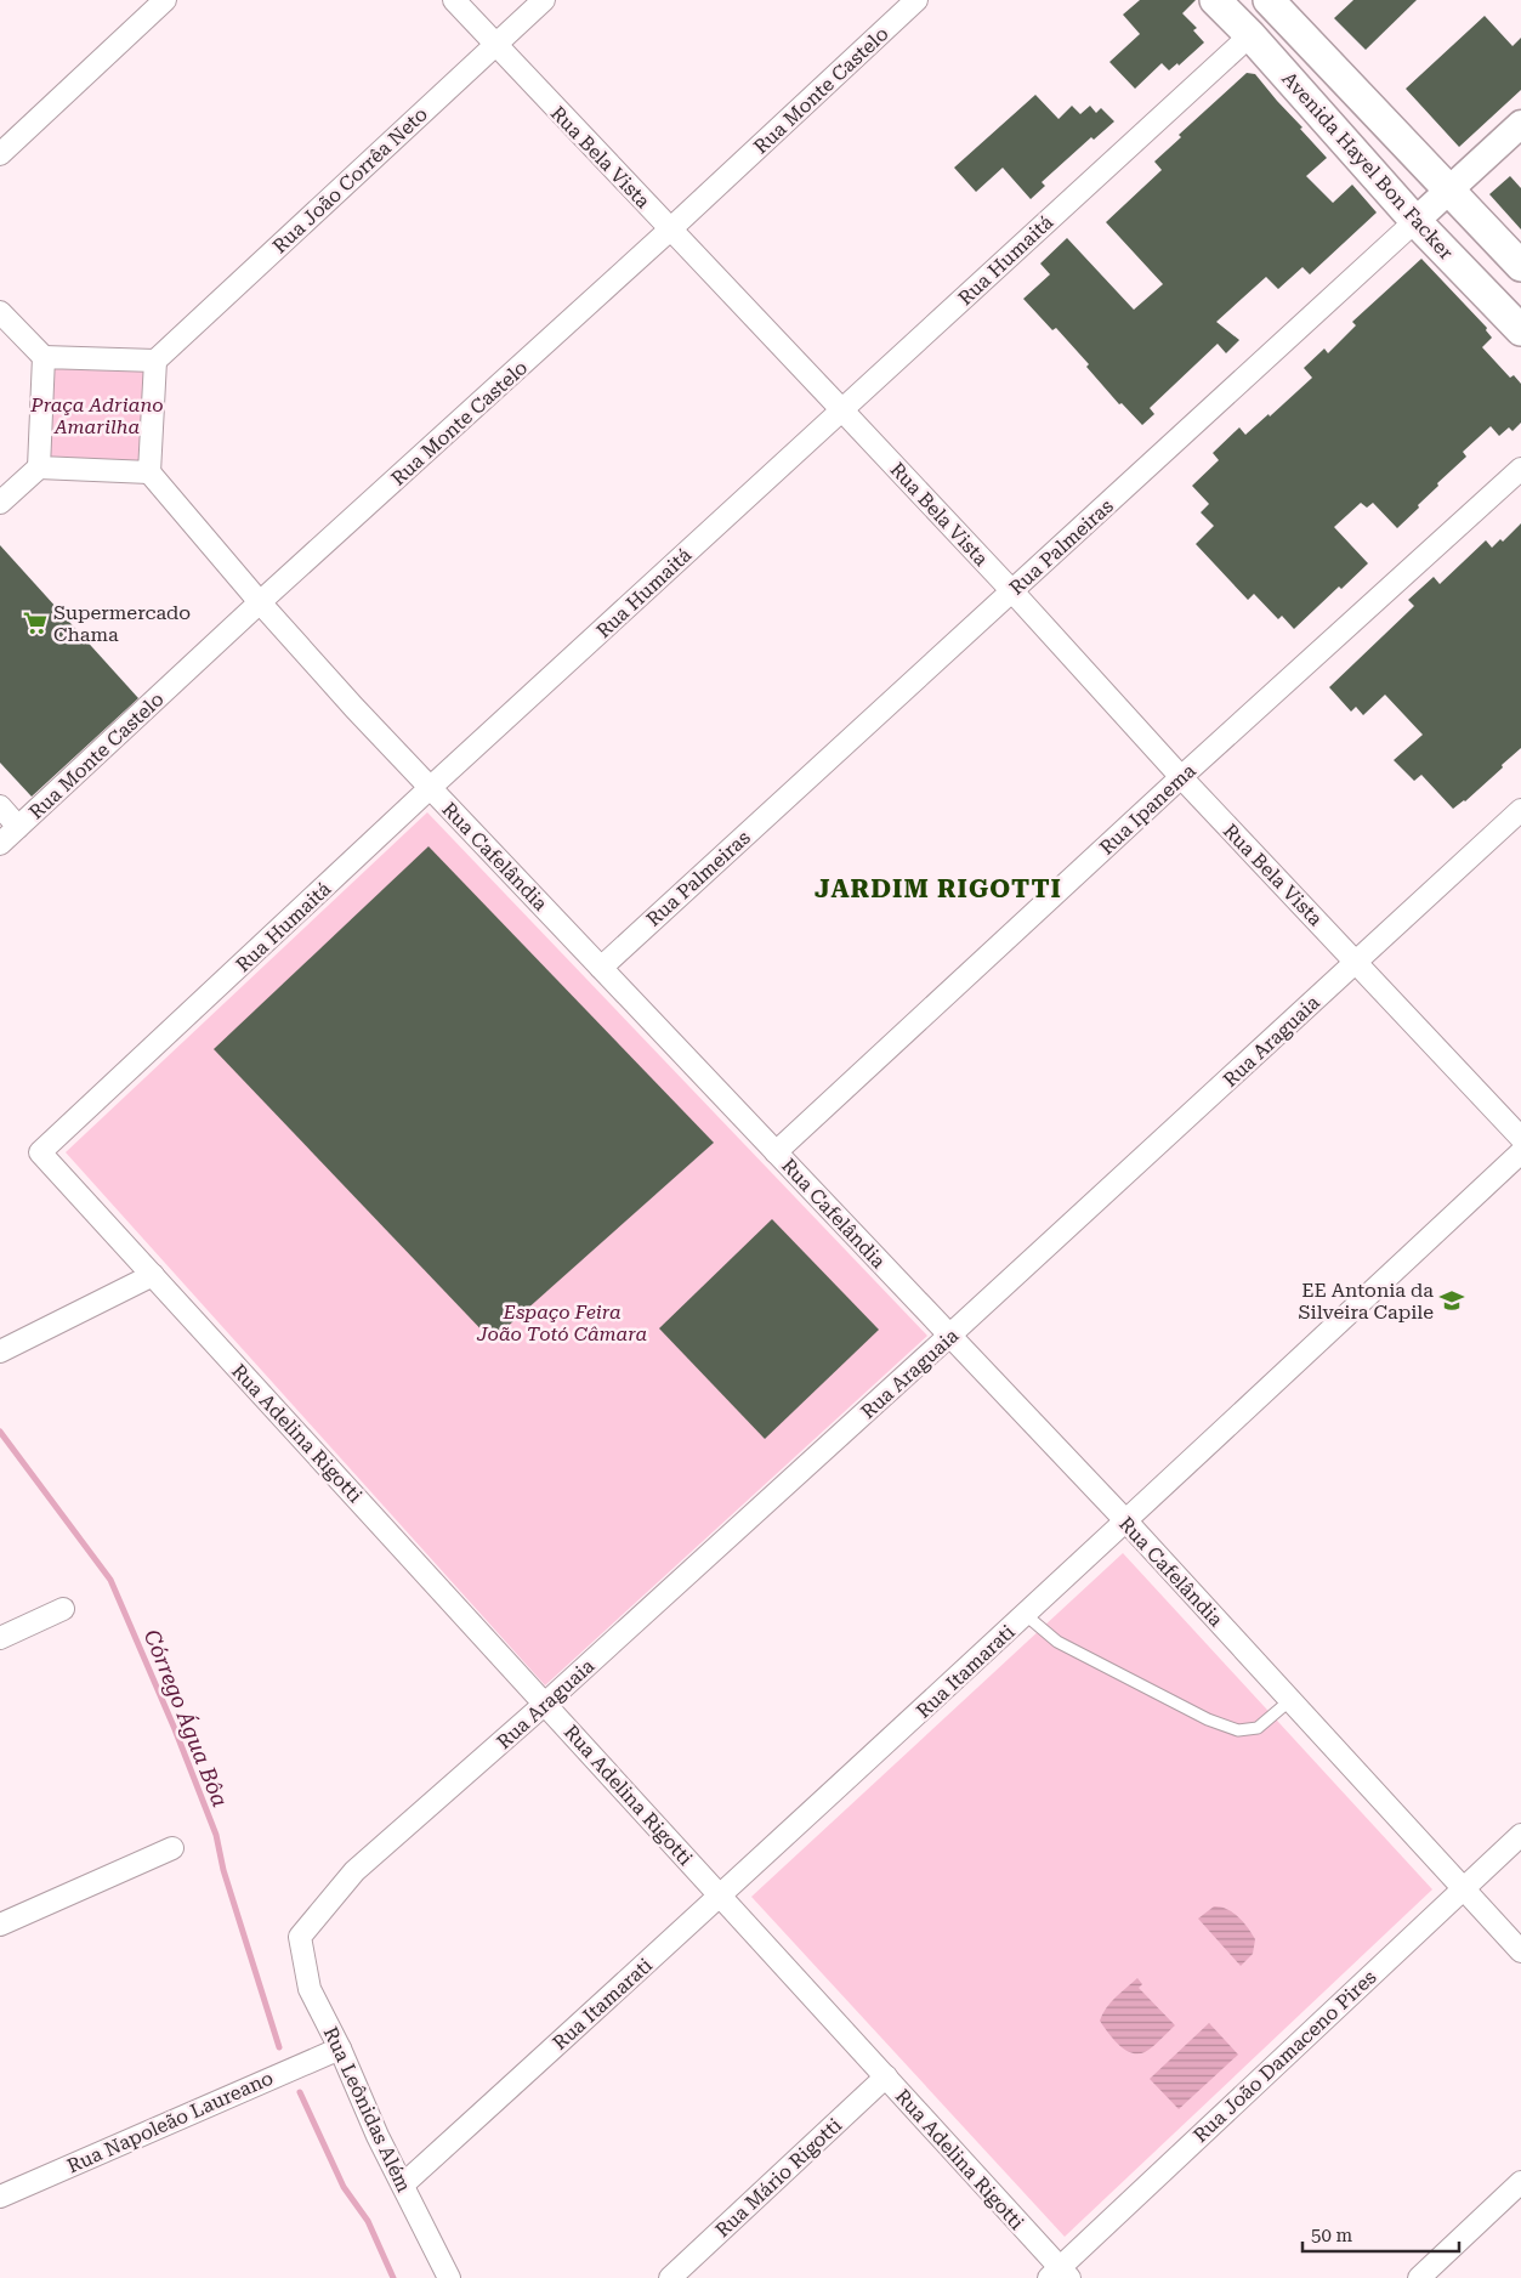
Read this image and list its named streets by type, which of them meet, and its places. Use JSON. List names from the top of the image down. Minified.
{"streets":{"main road":["Avenida Hayel Bon Facker"],"street":["Rua Monte Castelo","Rua Bela Vista","Rua João Corrêa Neto","Rua Humaitá","Rua Palmeiras","Rua Ipanema","Rua Cafelândia","Rua Araguaia","Rua Adelina Rigotti","Rua Itamarati","Rua João Damaceno Pires","Rua Leônidas Além","Rua Napoleão Laureano","Rua Mário Rigotti"]},"crossings":[["Rua Monte Castelo","Rua Bela Vista"],["Rua Monte Castelo","Rua Cafelândia"],["Rua Bela Vista","Rua João Corrêa Neto"],["Rua Bela Vista","Rua Humaitá"],["Rua Bela Vista","Rua Palmeiras"],["Rua Bela Vista","Rua Ipanema"],["Rua Bela Vista","Rua Araguaia"],["Avenida Hayel Bon Facker","Rua Humaitá"],["Avenida Hayel Bon Facker","Rua Palmeiras"],["Rua Humaitá","Rua Cafelândia"],["Rua Humaitá","Rua Adelina Rigotti"],["Rua Palmeiras","Rua Cafelândia"],["Rua Ipanema","Rua Cafelândia"],["Rua Cafelândia","Rua Araguaia"],["Rua Cafelândia","Rua Itamarati"],["Rua Cafelândia","Rua João Damaceno Pires"],["Rua Araguaia","Rua Adelina Rigotti"],["Rua Araguaia","Rua Leônidas Além"],["Rua Adelina Rigotti","Rua Itamarati"],["Rua Adelina Rigotti","Rua João Damaceno Pires"],["Rua Adelina Rigotti","Rua Mário Rigotti"],["Rua Itamarati","Rua Leônidas Além"],["Rua Leônidas Além","Rua Napoleão Laureano"]],"districts":["JARDIM RIGOTTI"],"water":["Córrego Água Bôa"],"parks":["Praça Adriano Amarilha","Espaço Feira João Totó Câmara"],"places":{"supermarket":["Supermercado Chama"],"school or university":["EE Antonia da Silveira Capile"]},"scale_bar":"50 m"}
